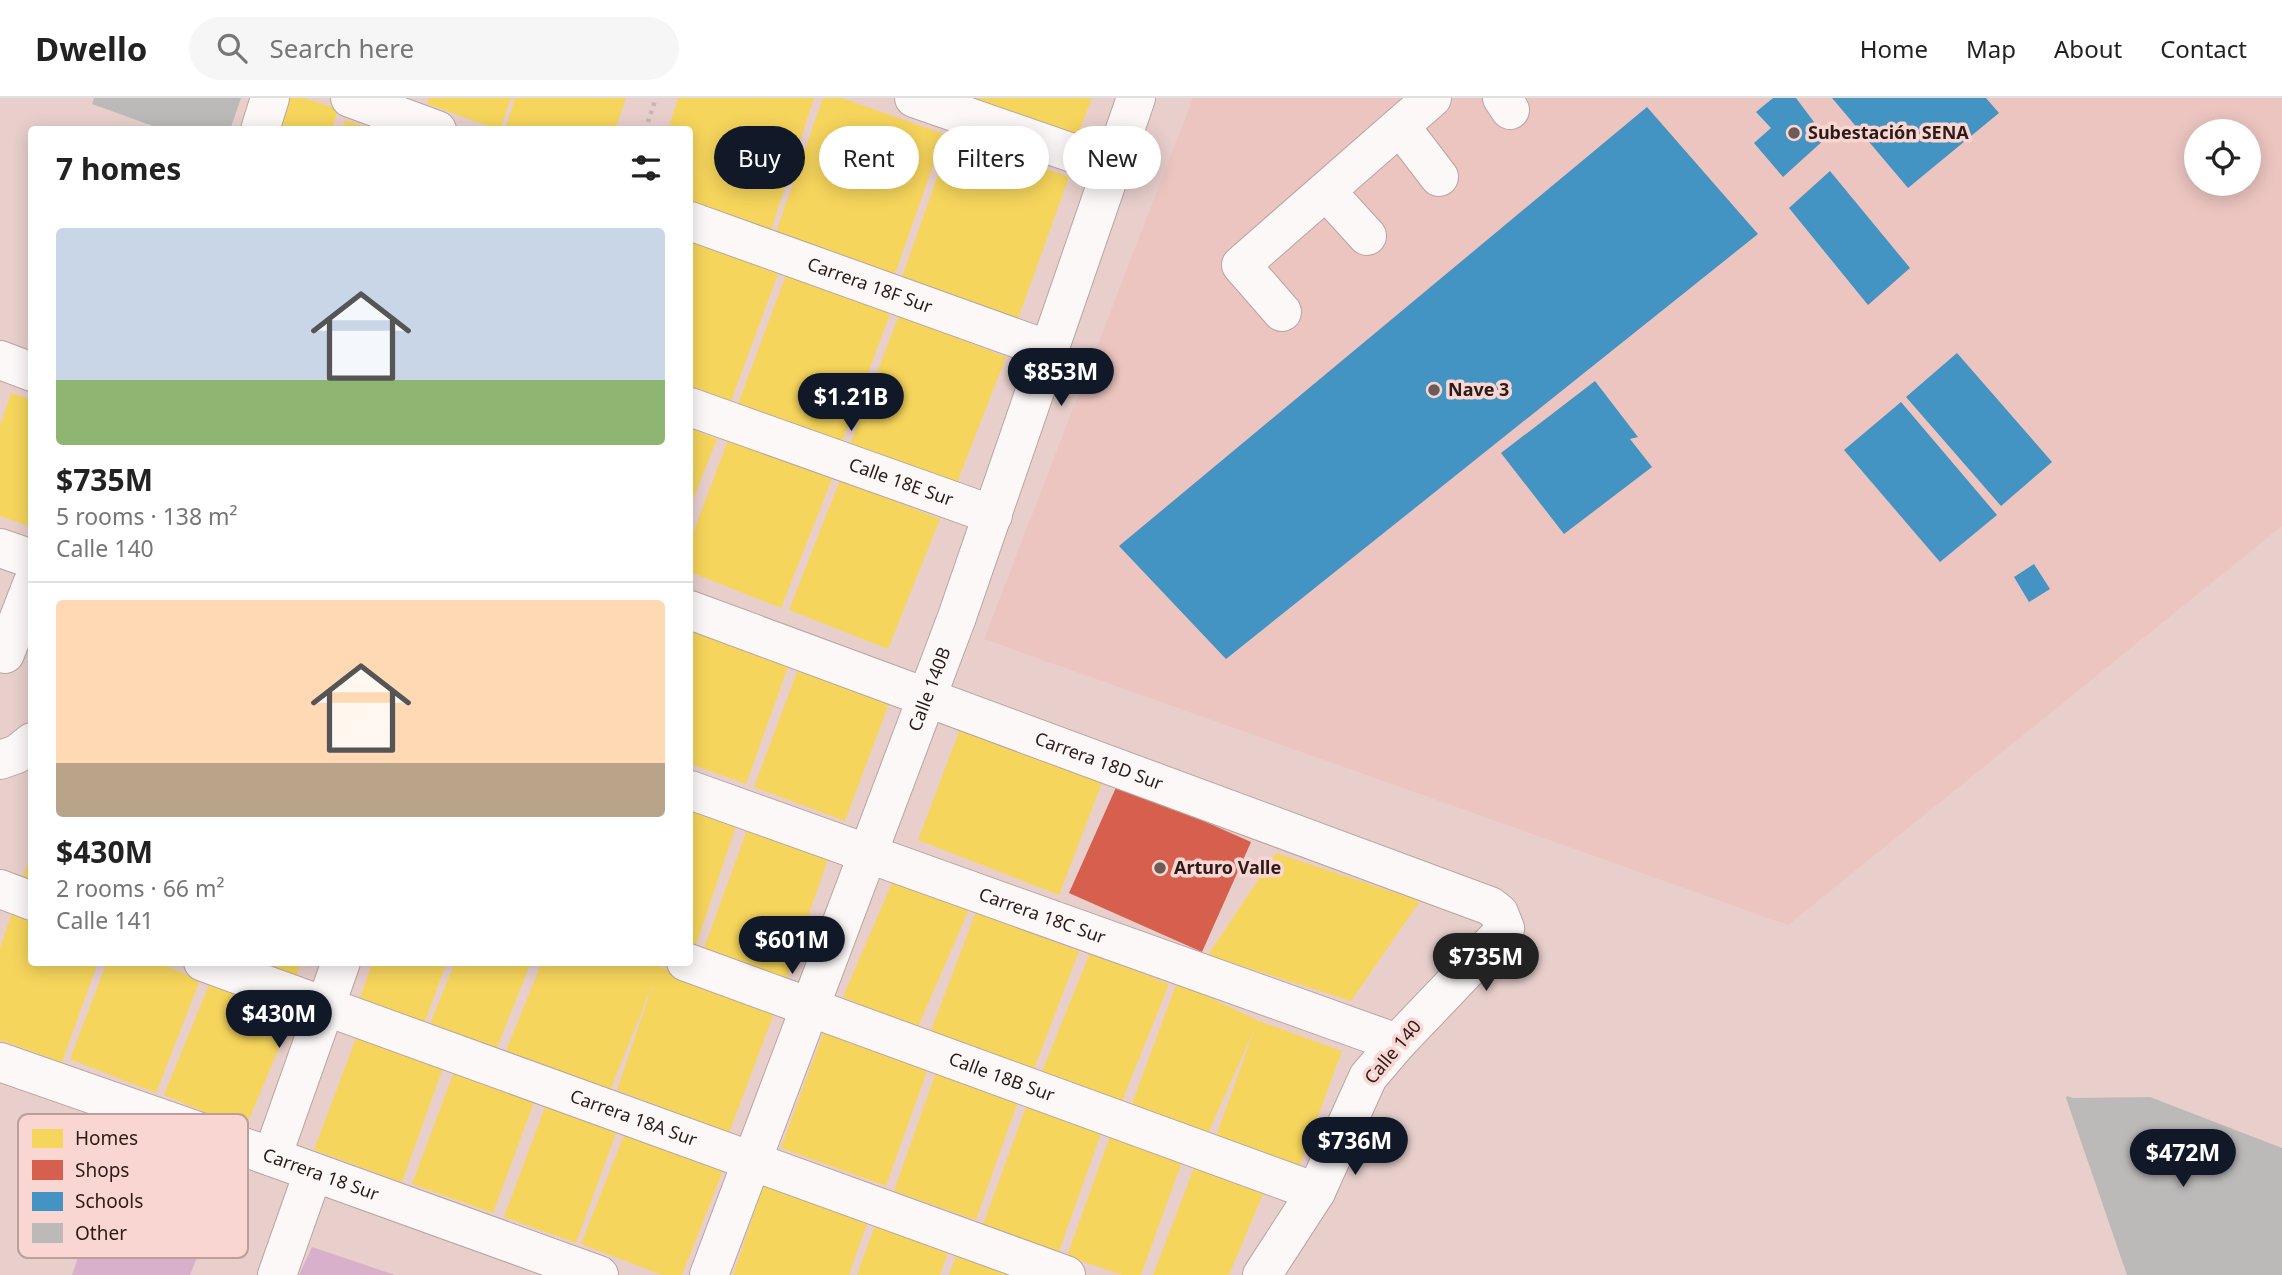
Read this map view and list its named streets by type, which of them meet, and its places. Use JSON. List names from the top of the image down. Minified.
{"streets":{"street":["Carrera 18F Sur","Calle 18E Sur","Calle 140B","Carrera 18D Sur","Carrera 18C Sur","Calle 140","Calle 18B Sur","Carrera 18A Sur","Carrera 18 Sur"]},"crossings":[["Carrera 18F Sur","Calle 140B"],["Calle 18E Sur","Calle 140B"],["Calle 140B","Carrera 18D Sur"],["Calle 140B","Carrera 18C Sur"],["Calle 140B","Calle 18B Sur"],["Calle 140B","Carrera 18A Sur"],["Carrera 18D Sur","Calle 140"],["Carrera 18C Sur","Calle 140"],["Calle 140","Calle 18B Sur"]],"places":["Subestación SENA","Nave 3","Arturo Valle"],"legend":["Homes","Shops","Schools","Other"],"page":{"header":"Dwello","search":"Search here","nav":["Home","Map","About","Contact"],"chip":["Buy","Rent","Filters","New"],"heading":"7 homes","list":[{"name":"$735M","note":"5 rooms · 138 m² · Calle 140"},{"name":"$430M","note":"2 rooms · 66 m² · Calle 141"}],"price":["$853M","$1.21B","$601M","$735M","$430M","$736M","$472M"]}}
